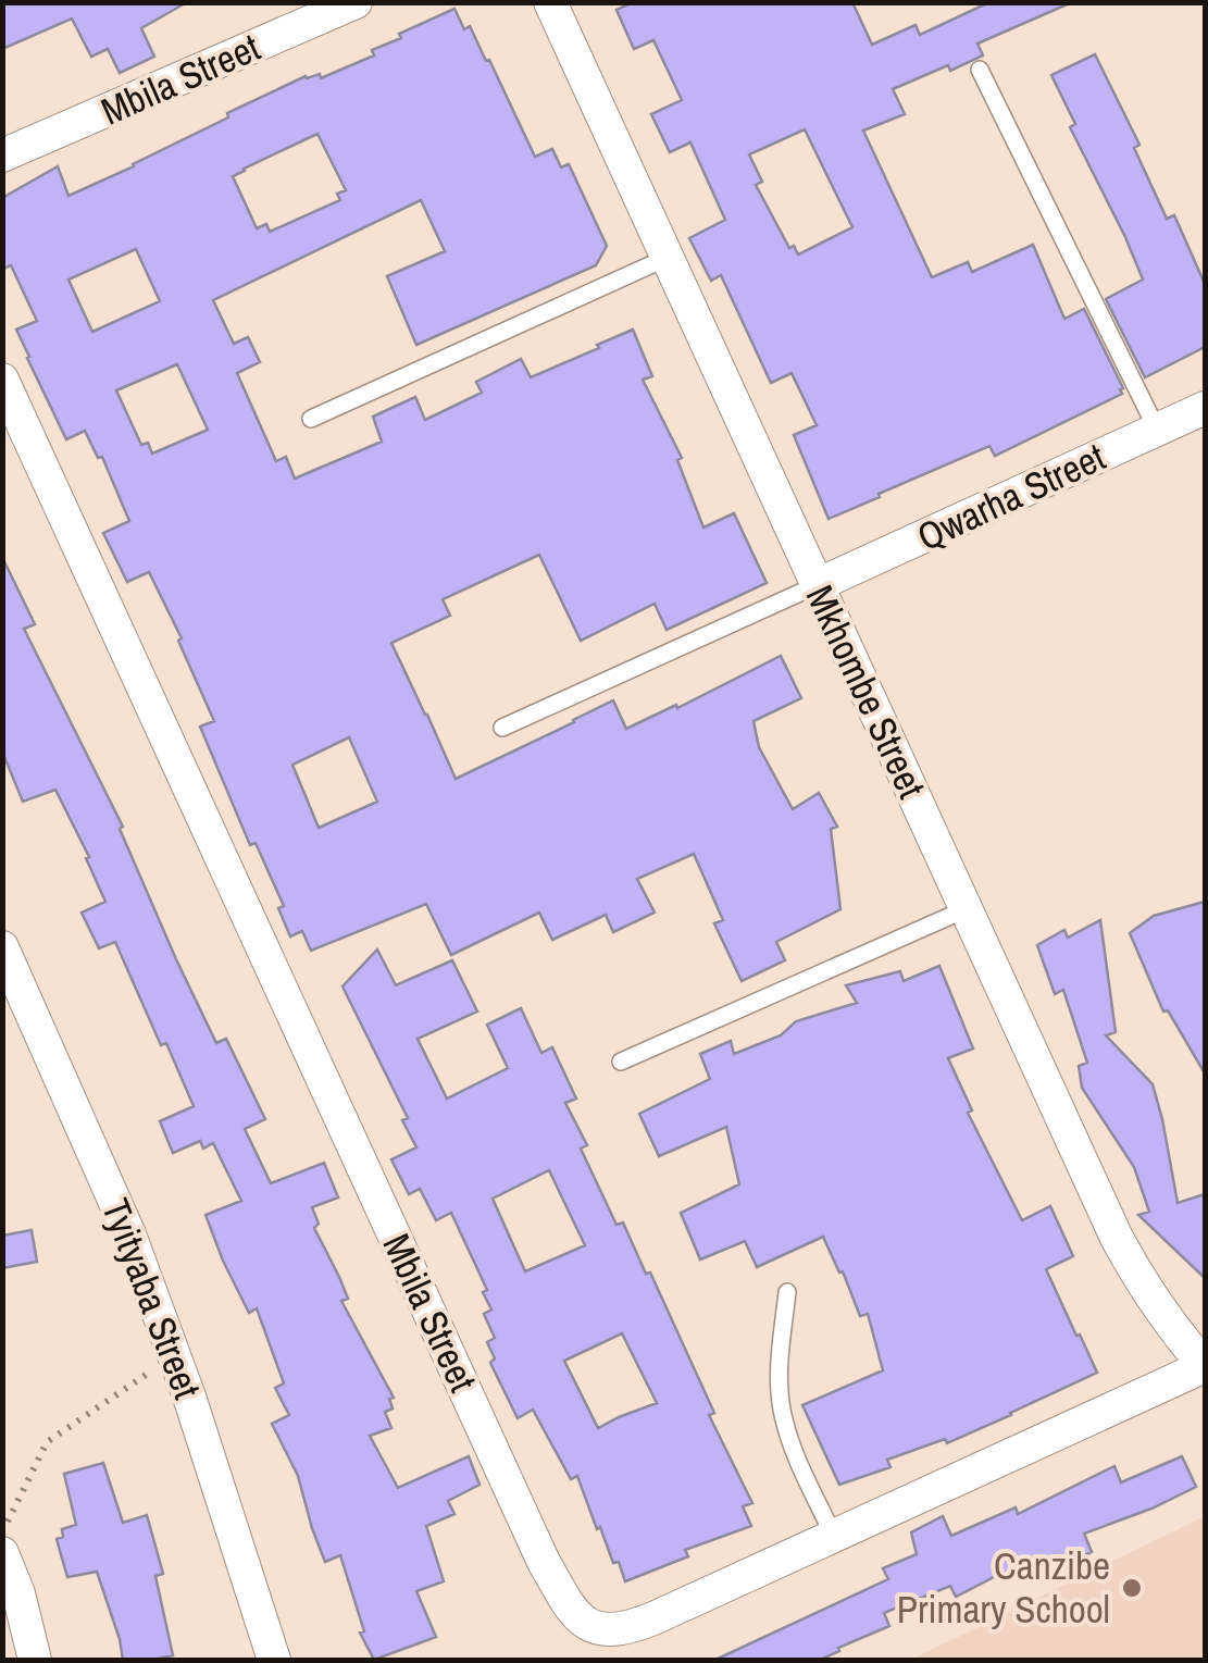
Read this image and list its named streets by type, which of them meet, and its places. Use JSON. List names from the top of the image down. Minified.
{"streets":{"street":["Mbila Street","Qwarha Street","Mkhombe Street","Tyityaba Street"]},"crossings":[["Mbila Street","Mkhombe Street"],["Qwarha Street","Mkhombe Street"]],"places":["Canzibe Primary School"]}
